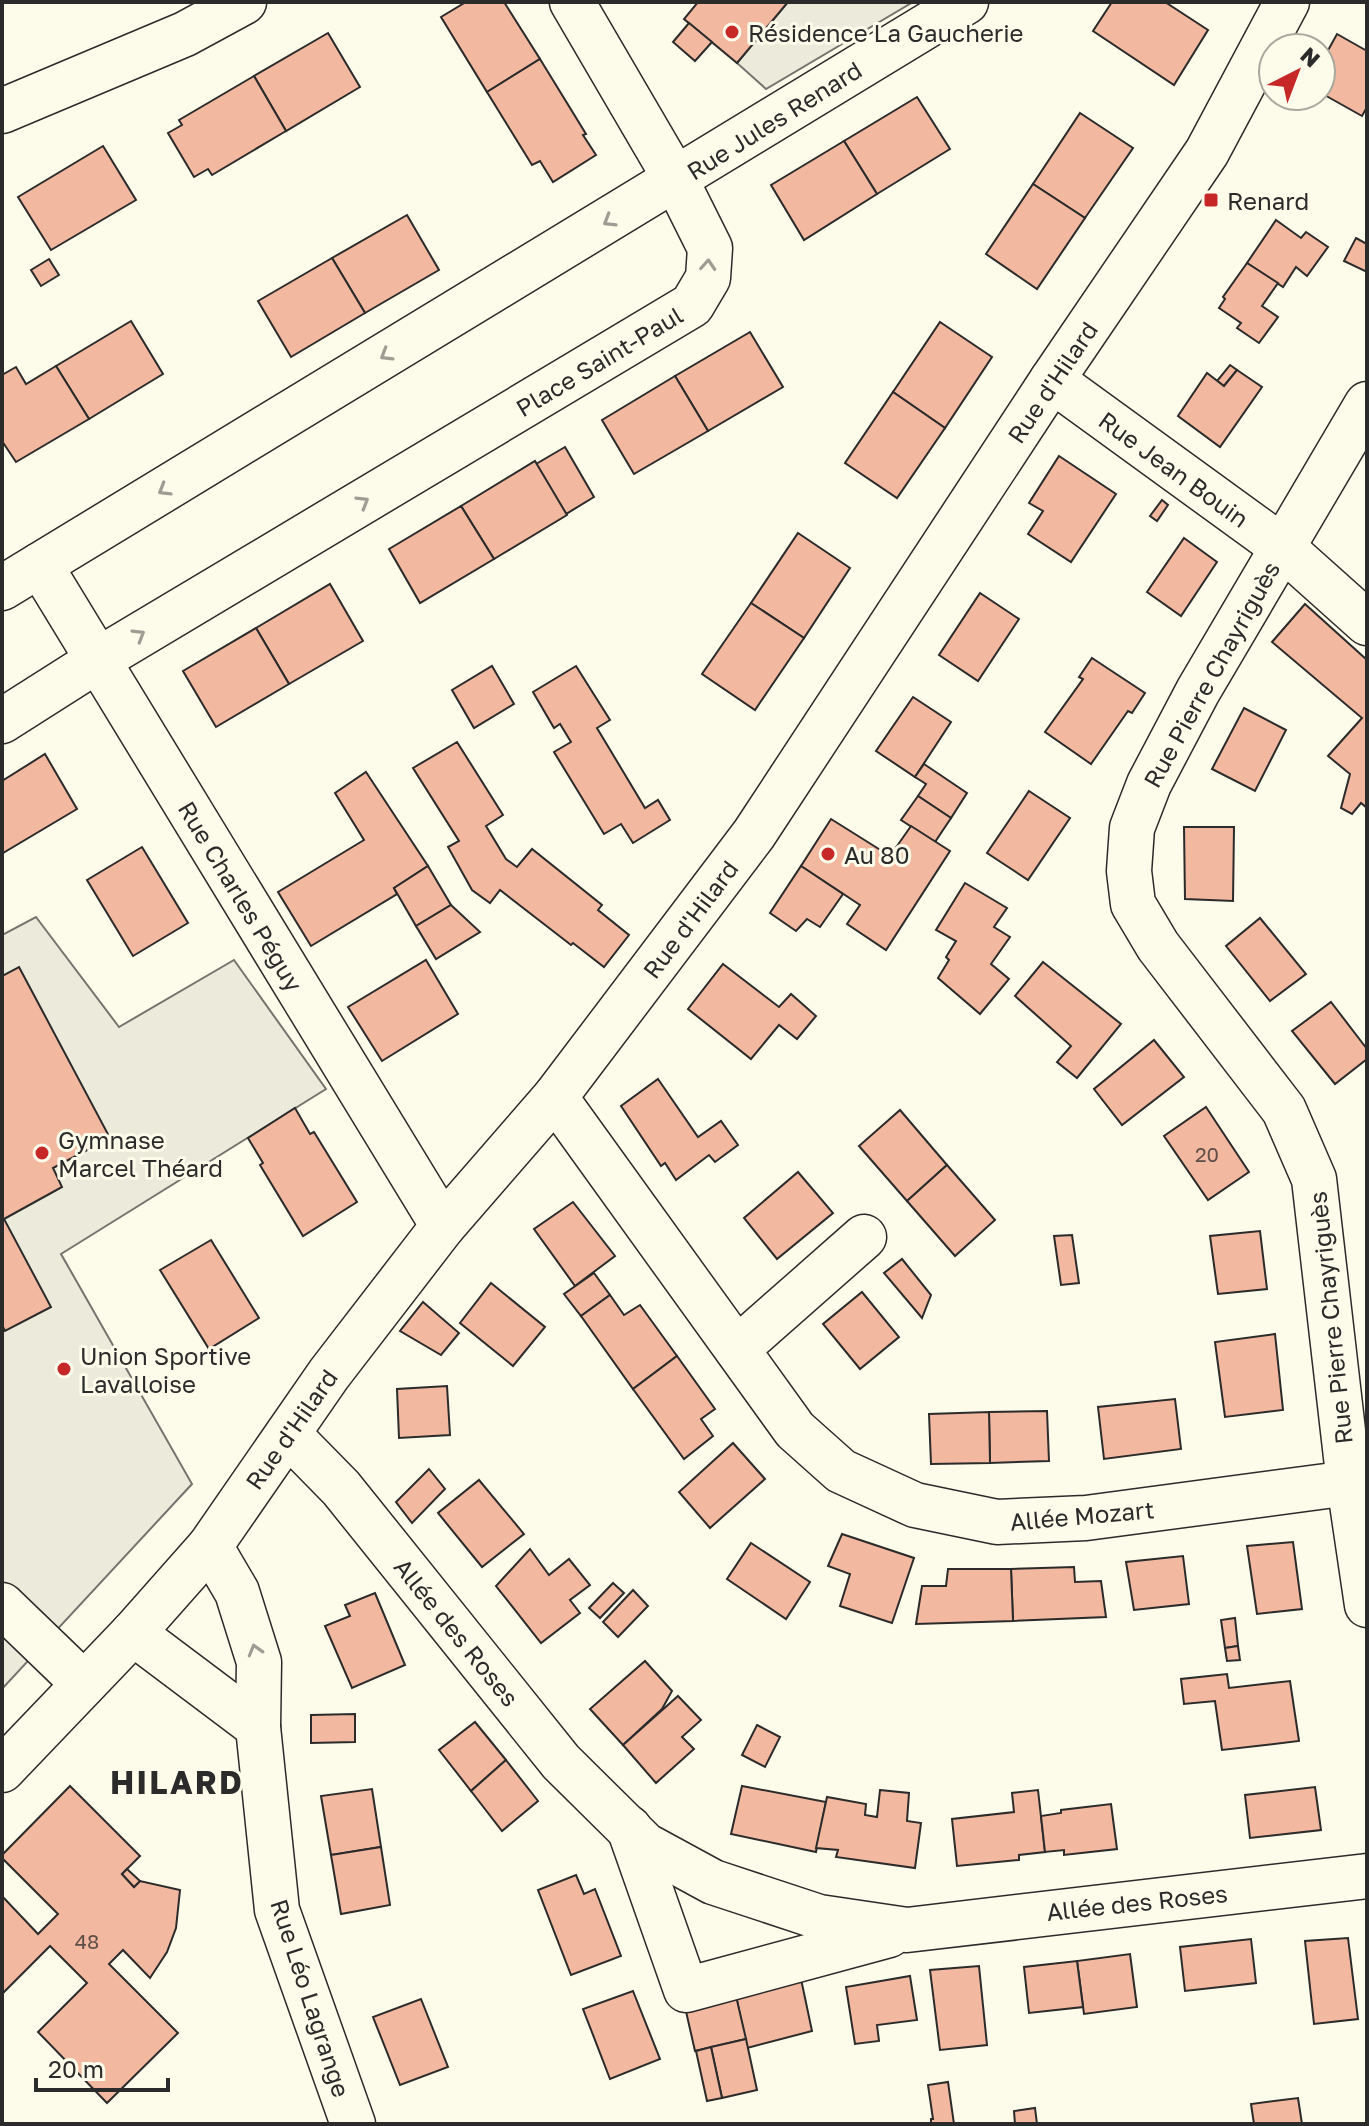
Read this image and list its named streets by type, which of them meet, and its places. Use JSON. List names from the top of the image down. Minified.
{"streets":{"street":["Rue Jules Renard","Place Saint-Paul","Rue d'Hilard","Rue Jean Bouin","Rue Pierre Chayriguès","Rue Charles Péguy","Allée Mozart","Allée des Roses","Rue Léo Lagrange"]},"crossings":[["Rue Jules Renard","Place Saint-Paul"],["Place Saint-Paul","Rue Charles Péguy"],["Rue d'Hilard","Rue Jean Bouin"],["Rue d'Hilard","Rue Charles Péguy"],["Rue d'Hilard","Allée Mozart"],["Rue d'Hilard","Allée des Roses"],["Rue d'Hilard","Rue Léo Lagrange"],["Rue Jean Bouin","Rue Pierre Chayriguès"],["Rue Pierre Chayriguès","Allée Mozart"]],"districts":["HILARD"],"places":{"other":["Résidence La Gaucherie","Au 80","Gymnase Marcel Théard","Union Sportive Lavalloise"],"transit":["Renard"]},"house_numbers":["20","48"],"scale_bar":"20 m","north":"top right"}
